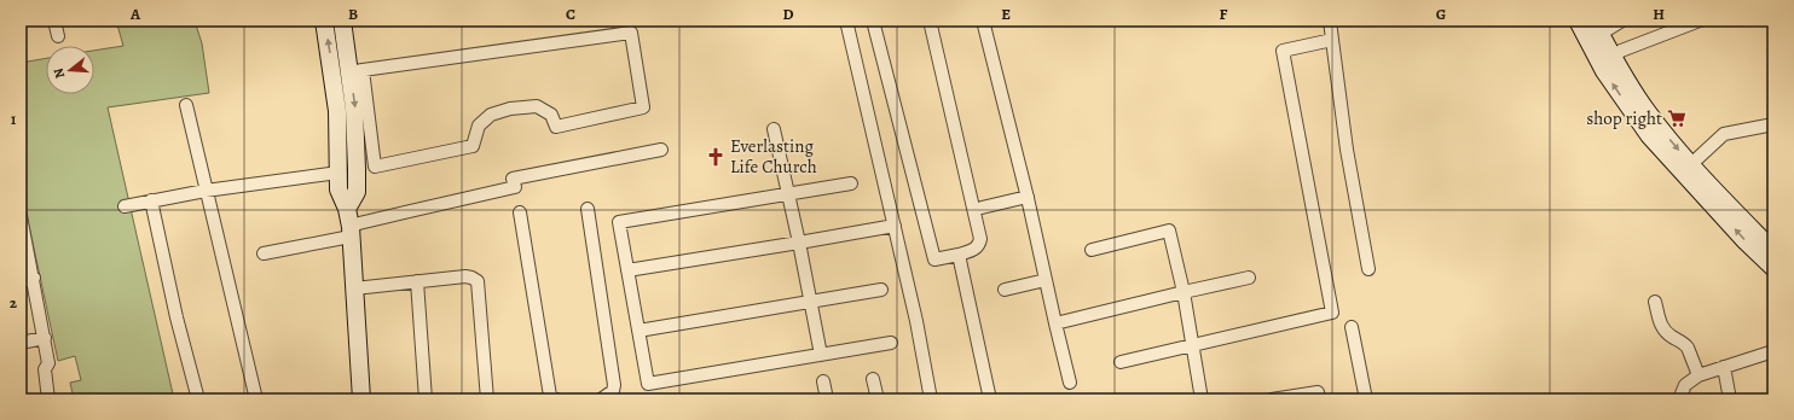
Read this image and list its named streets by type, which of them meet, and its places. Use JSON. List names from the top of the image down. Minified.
{"places":{"supermarket":["shop right"],"church":["Everlasting Life Church"]},"north":"left","grid":{"columns":["A","B","C","D","E","F","G","H"],"rows":["1","2"]}}
